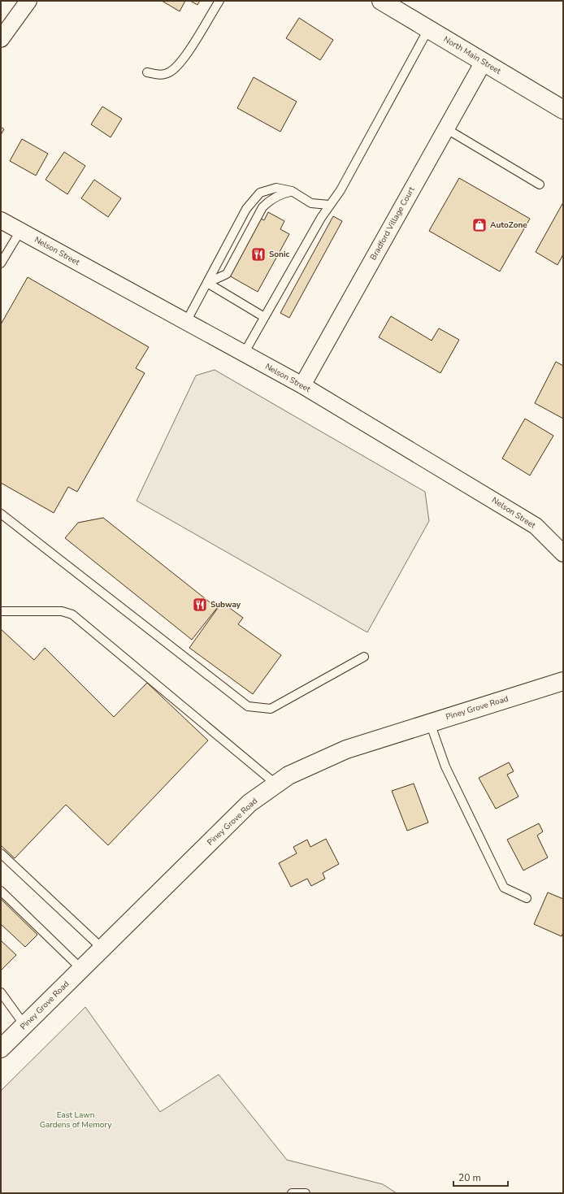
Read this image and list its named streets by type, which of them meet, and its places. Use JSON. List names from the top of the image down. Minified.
{"streets":{"main road":["North Main Street","Piney Grove Road"],"street":["Bradford Village Court","Nelson Street"]},"crossings":[["North Main Street","Bradford Village Court"],["Bradford Village Court","Nelson Street"]],"parks":["East Lawn Gardens of Memory"],"places":{"shop":["AutoZone"],"restaurant":["Sonic","Subway"]},"scale_bar":"20 m"}
